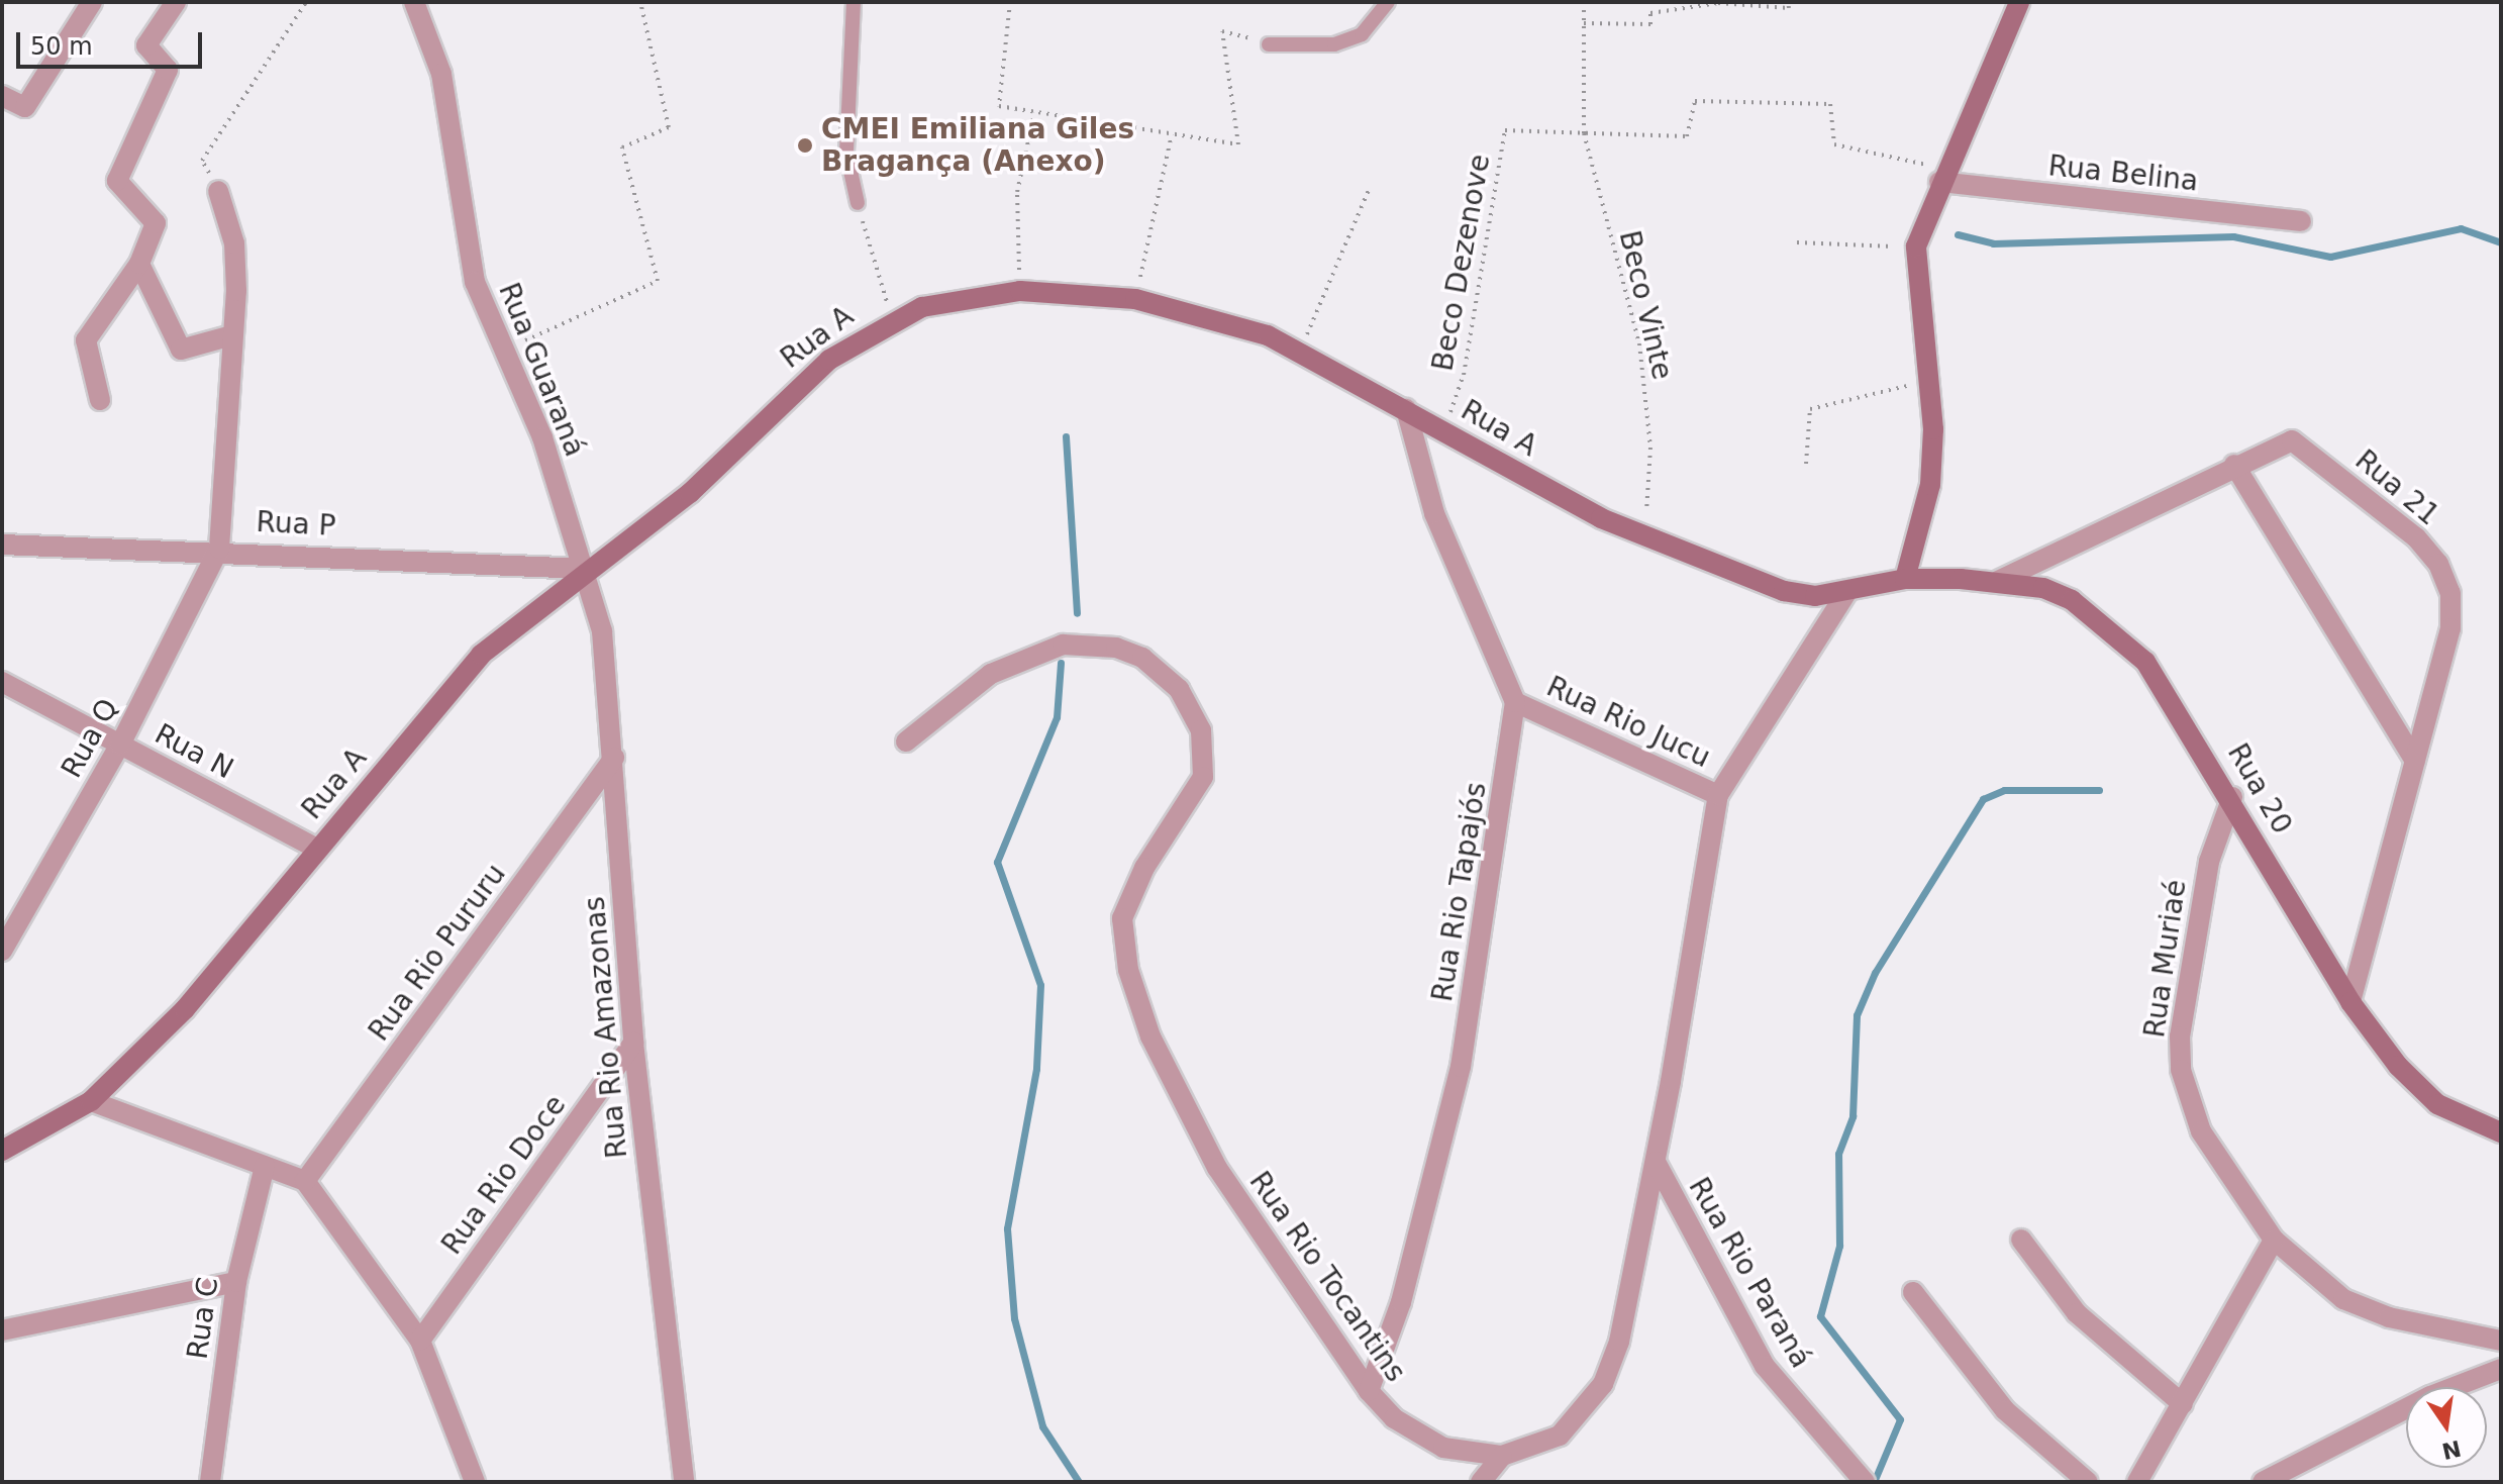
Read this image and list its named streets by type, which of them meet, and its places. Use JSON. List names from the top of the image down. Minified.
{"streets":{"street":["Rua Belina","Rua A","Rua Guaraná","Rua 21","Rua P","Rua Rio Jucu","Rua Q","Rua N","Rua 20","Rua Rio Tapajós","Rua Rio Pururu","Rua Muriaé","Rua Rio Amazonas","Rua Rio Doce","Rua Rio Paraná","Rua Rio Tocantins","Rua C"],"path":["Beco Dezenove","Beco Vinte"]},"crossings":[["Beco Dezenove","Beco Vinte"],["Beco Dezenove","Rua A"],["Beco Vinte","Rua A"],["Rua A","Rua Guaraná"],["Rua A","Rua P"],["Rua A","Rua N"],["Rua A","Rua 20"],["Rua A","Rua Rio Amazonas"],["Rua A","Rua Rio Tocantins"],["Rua Guaraná","Rua P"],["Rua Guaraná","Rua Rio Amazonas"],["Rua 21","Rua 20"],["Rua P","Rua Q"],["Rua P","Rua Rio Amazonas"],["Rua Rio Jucu","Rua Rio Tapajós"],["Rua Rio Jucu","Rua Rio Tocantins"],["Rua Q","Rua N"],["Rua 20","Rua Muriaé"],["Rua Rio Tapajós","Rua Rio Tocantins"],["Rua Rio Pururu","Rua Rio Amazonas"],["Rua Rio Amazonas","Rua Rio Doce"],["Rua Rio Paraná","Rua Rio Tocantins"]],"places":["CMEI Emiliana Giles Bragança (Anexo)"],"scale_bar":"50 m","north":"bottom"}
